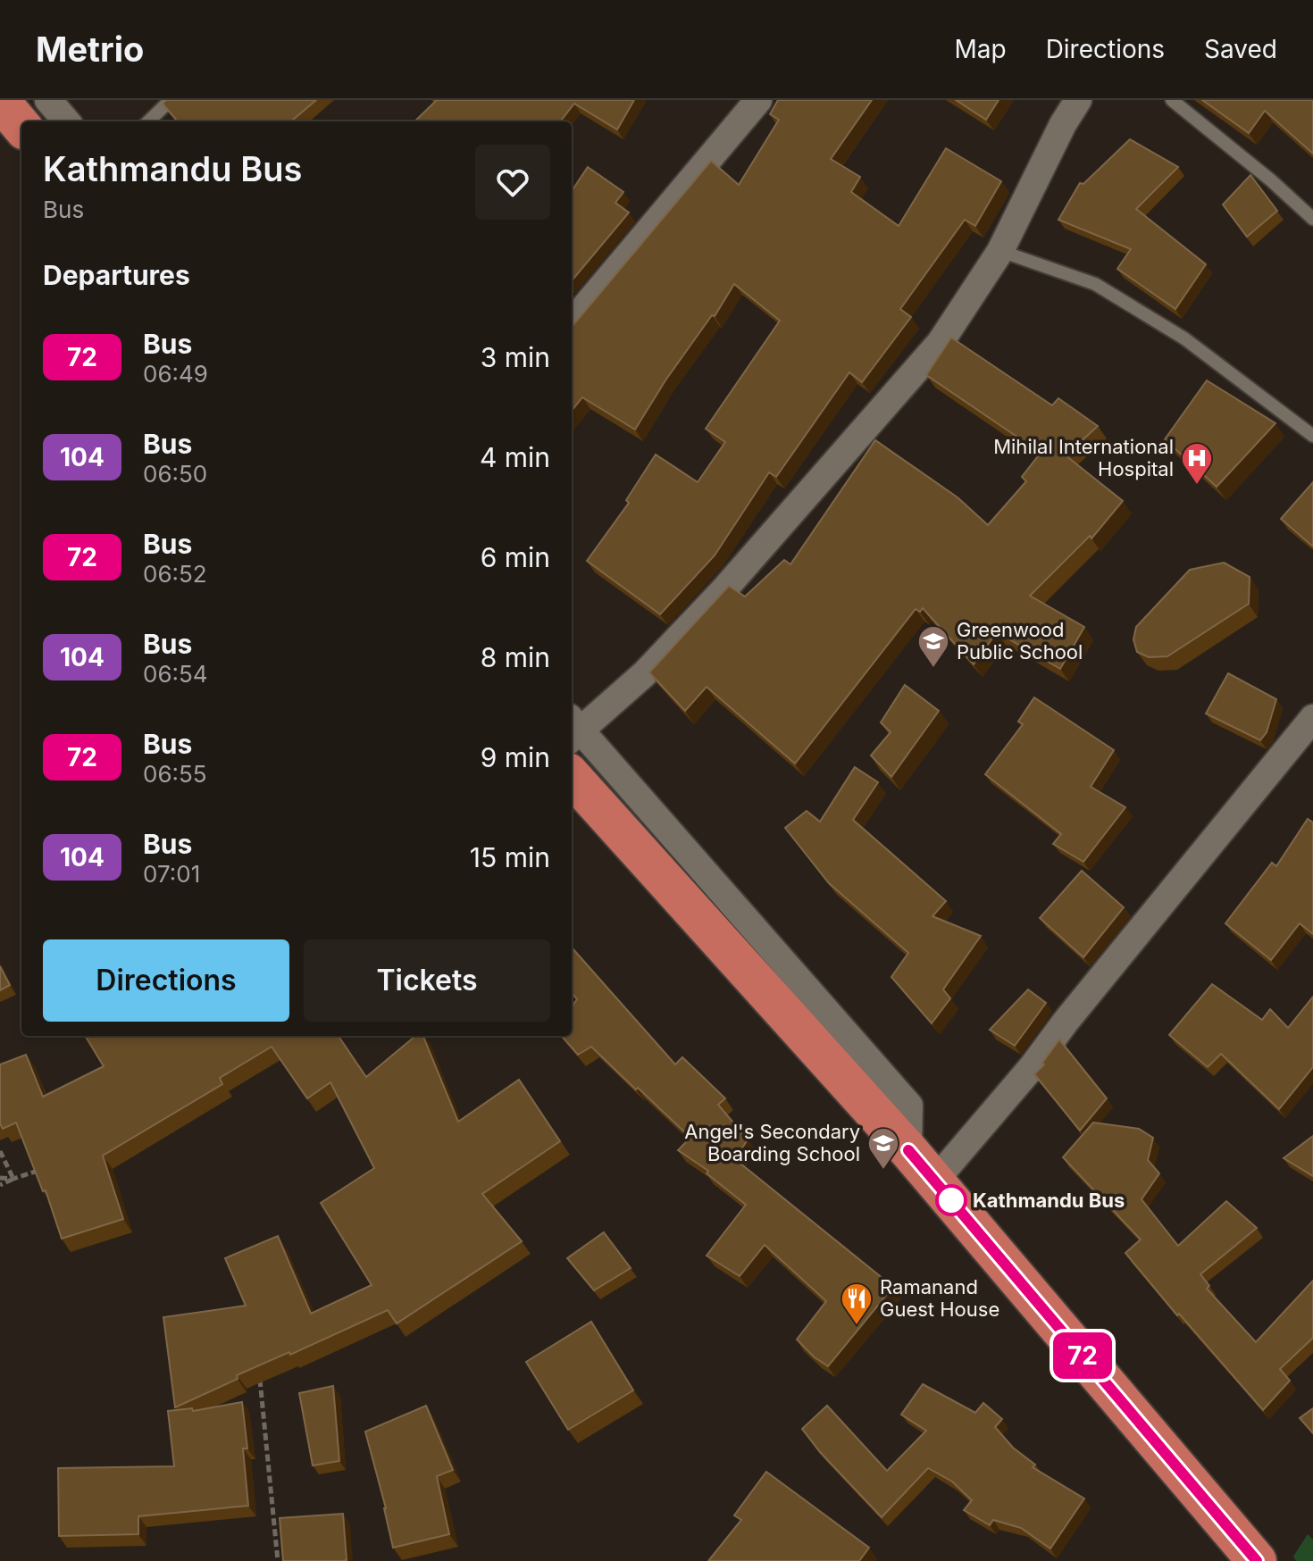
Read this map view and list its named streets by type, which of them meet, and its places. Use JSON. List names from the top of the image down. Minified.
{"places":{"hospital":["Mihilal International Hospital"],"school or university":["Greenwood Public School","Angel's Secondary Boarding School"],"other":["Kathmandu Bus"],"restaurant":["Ramanand Guest House"]},"lines":["bus line 72"],"page":{"header":"Metrio","nav":["Map","Directions","Saved"],"on_map":"72","heading":[["Kathmandu Bus","Bus"],"Departures"],"list":[{"mark":"72","name":"Bus","note":"06:49","value":"3 min"},{"mark":"104","name":"Bus","note":"06:50","value":"4 min"},{"mark":"72","name":"Bus","note":"06:52","value":"6 min"},{"mark":"104","name":"Bus","note":"06:54","value":"8 min"},{"mark":"72","name":"Bus","note":"06:55","value":"9 min"},{"mark":"104","name":"Bus","note":"07:01","value":"15 min"}],"buttons":["Directions","Tickets"]}}
